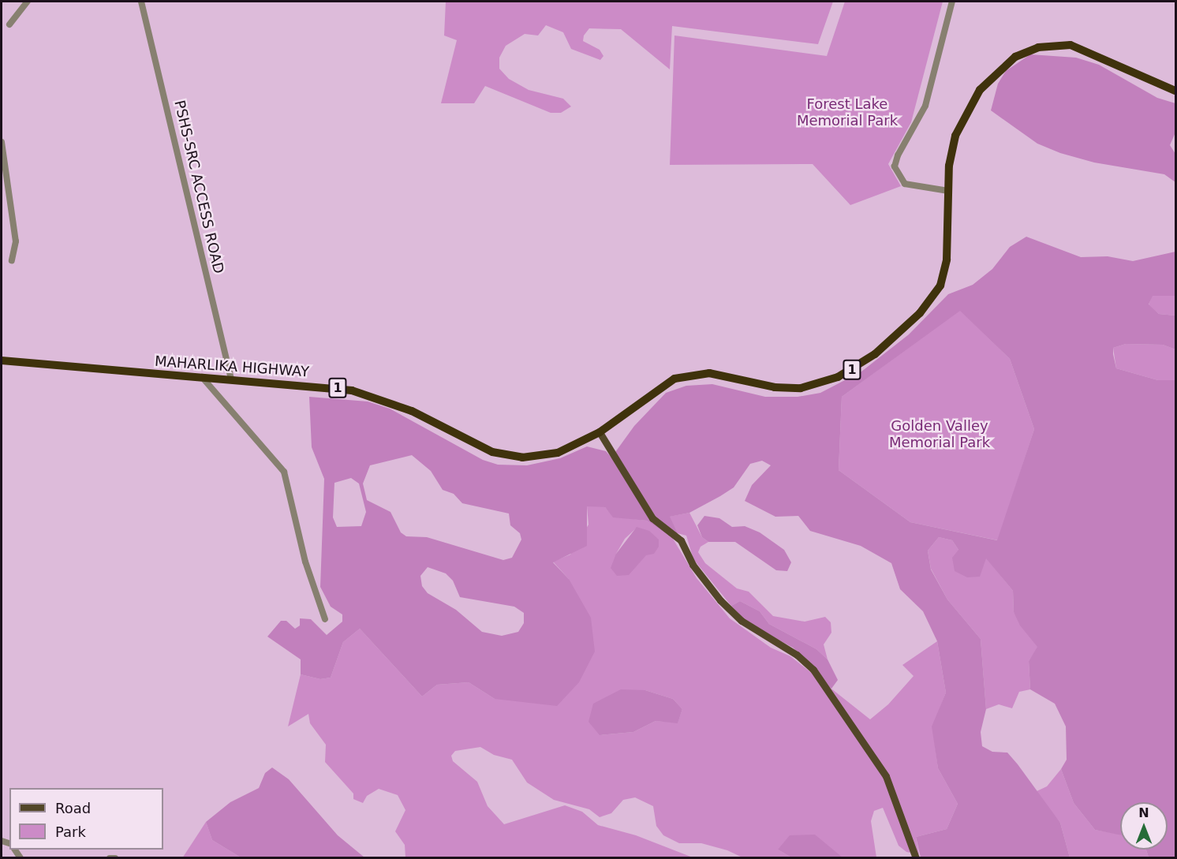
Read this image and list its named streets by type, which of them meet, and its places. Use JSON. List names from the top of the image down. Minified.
{"streets":{"highway":["MAHARLIKA HIGHWAY","1"],"street":["PSHS-SRC ACCESS ROAD"]},"crossings":[["PSHS-SRC ACCESS ROAD","MAHARLIKA HIGHWAY"],["MAHARLIKA HIGHWAY","1"]],"parks":["Forest Lake Memorial Park","Golden Valley Memorial Park"],"legend":["Road","Park"],"north":"top"}
